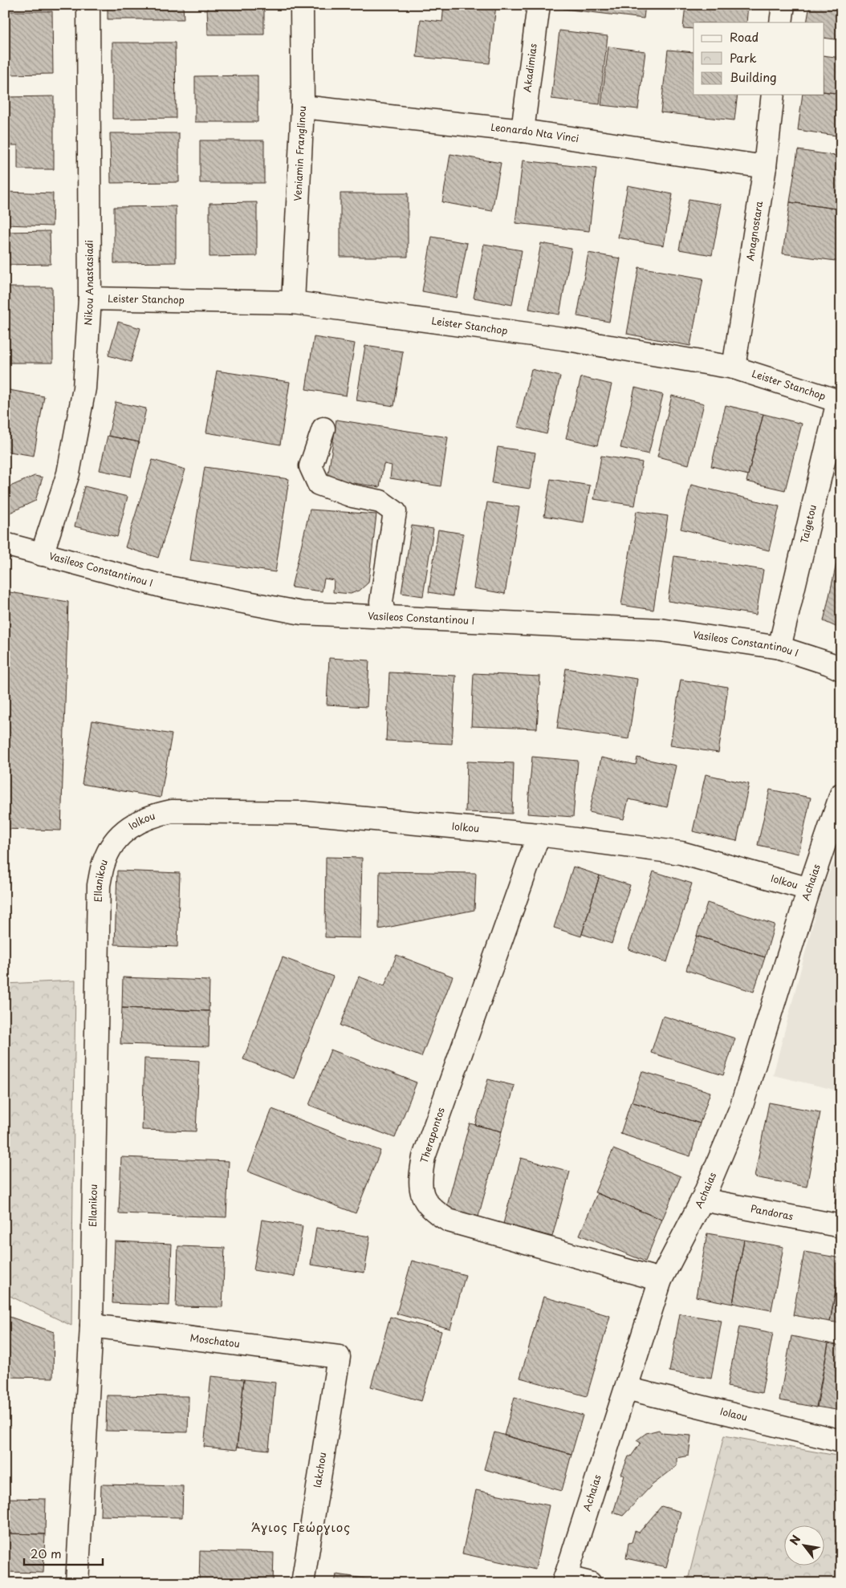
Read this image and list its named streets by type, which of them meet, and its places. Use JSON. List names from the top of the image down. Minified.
{"streets":{"street":["Akadimias","Leonardo Nta Vinci","Veniamin Franglinou","Anagnostara","Nikou Anastasiadi","Leister Stanchop","Taigetou","Vasileos Constantinou I","Iolkou","Ellanikou","Achaias","Therapontos","Pandoras","Moschatou","Iolaou","Iakchou"]},"crossings":[["Akadimias","Leonardo Nta Vinci"],["Leonardo Nta Vinci","Veniamin Franglinou"],["Leonardo Nta Vinci","Anagnostara"],["Veniamin Franglinou","Leister Stanchop"],["Anagnostara","Leister Stanchop"],["Nikou Anastasiadi","Leister Stanchop"],["Nikou Anastasiadi","Vasileos Constantinou I"],["Leister Stanchop","Taigetou"],["Taigetou","Vasileos Constantinou I"],["Iolkou","Ellanikou"],["Iolkou","Achaias"],["Iolkou","Therapontos"],["Ellanikou","Moschatou"],["Achaias","Therapontos"],["Achaias","Pandoras"],["Achaias","Iolaou"],["Moschatou","Iakchou"]],"districts":["Άγιος Γεώργιος"],"legend":["Road","Park","Building"],"scale_bar":"20 m","north":"top left"}
